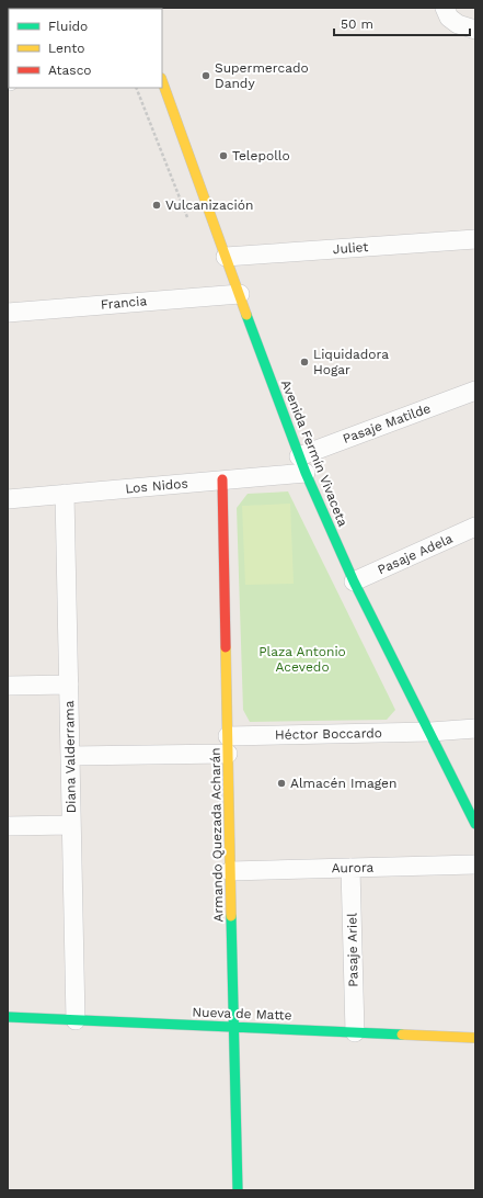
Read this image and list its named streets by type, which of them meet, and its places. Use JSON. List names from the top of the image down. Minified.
{"streets":{"street":["Juliet","Francia","Pasaje Matilde","Avenida Fermín Vivaceta","Los Nidos","Pasaje Adela","Héctor Boccardo","Diana Valderrama","Armando Quezada Acharán","Aurora","Pasaje Ariel","Nueva de Matte"]},"crossings":[["Juliet","Avenida Fermín Vivaceta"],["Francia","Avenida Fermín Vivaceta"],["Pasaje Matilde","Avenida Fermín Vivaceta"],["Pasaje Matilde","Los Nidos"],["Avenida Fermín Vivaceta","Los Nidos"],["Avenida Fermín Vivaceta","Pasaje Adela"],["Avenida Fermín Vivaceta","Héctor Boccardo"],["Los Nidos","Diana Valderrama"],["Los Nidos","Armando Quezada Acharán"],["Héctor Boccardo","Diana Valderrama"],["Héctor Boccardo","Armando Quezada Acharán"],["Diana Valderrama","Nueva de Matte"],["Armando Quezada Acharán","Aurora"],["Armando Quezada Acharán","Nueva de Matte"],["Aurora","Pasaje Ariel"],["Pasaje Ariel","Nueva de Matte"]],"parks":["Plaza Antonio Acevedo"],"places":["Supermercado Dandy","Telepollo","Vulcanización","Liquidadora Hogar","Almacén Imagen"],"legend":["Fluido","Lento","Atasco"],"scale_bar":"50 m"}
